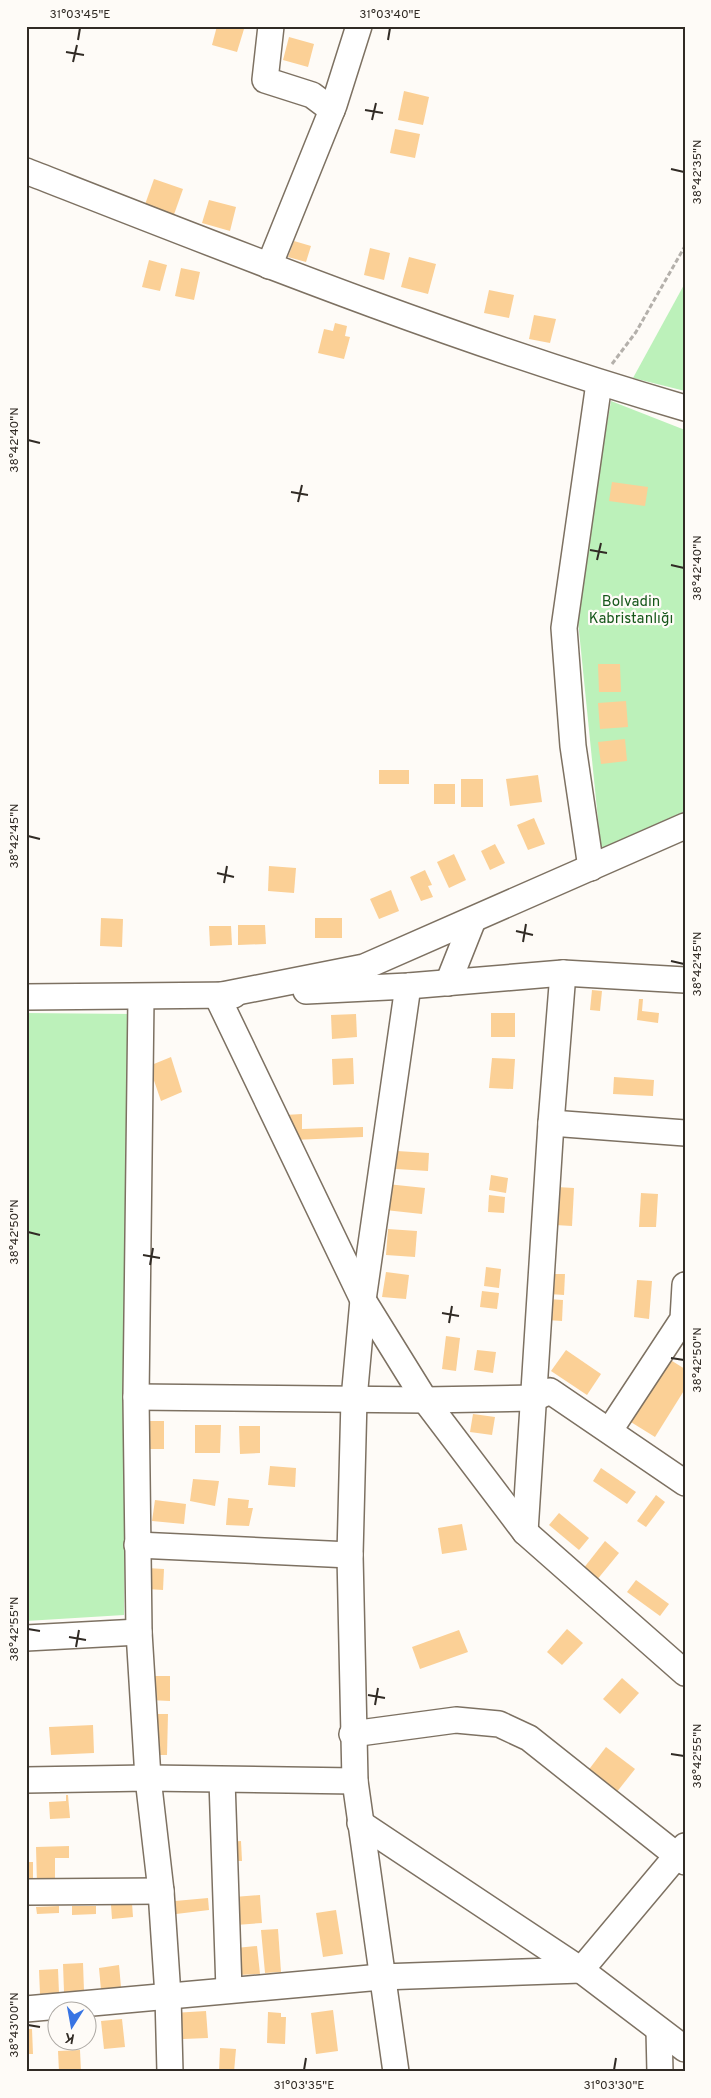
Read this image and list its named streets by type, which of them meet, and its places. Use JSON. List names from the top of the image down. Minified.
{"parks":["Bolvadin Kabristanlığı"],"north":"bottom","coordinates":["31°03'45\"E","31°03'40\"E","38°42'35\"N","38°42'40\"N","38°42'45\"N","38°42'50\"N","38°42'55\"N","38°43'00\"N","31°03'35\"E","31°03'30\"E"]}
